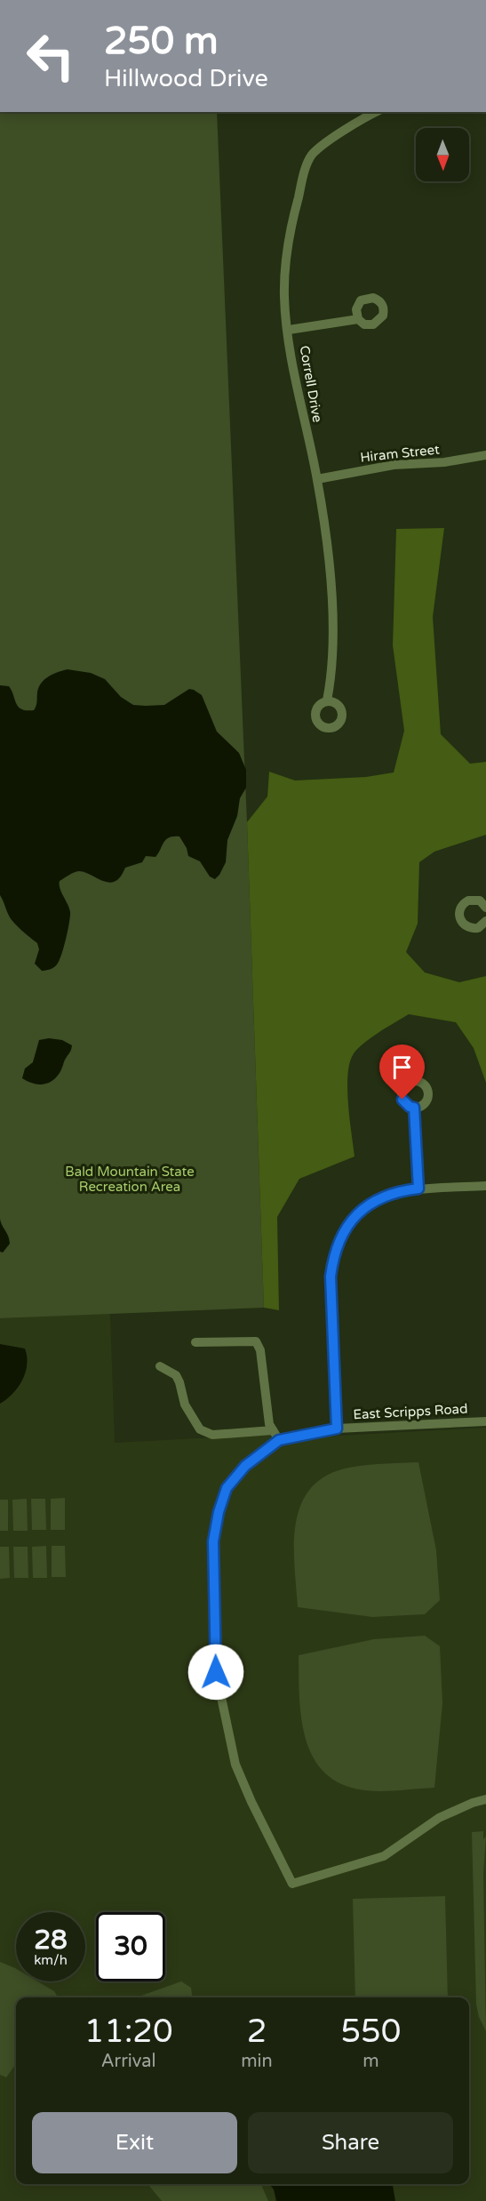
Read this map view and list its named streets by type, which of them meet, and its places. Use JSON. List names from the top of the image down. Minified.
{"streets":{"street":["Correll Drive","Hiram Street","East Scripps Road"]},"crossings":[["Correll Drive","Hiram Street"]],"parks":["Bald Mountain State Recreation Area"],"north":"bottom","page":{"turn":["250 m","Hillwood Drive"],"speed":"28 km/h","limit":"30","eta":["11:20","Arrival","2","min","550","m"],"buttons":["Exit","Share"]}}
